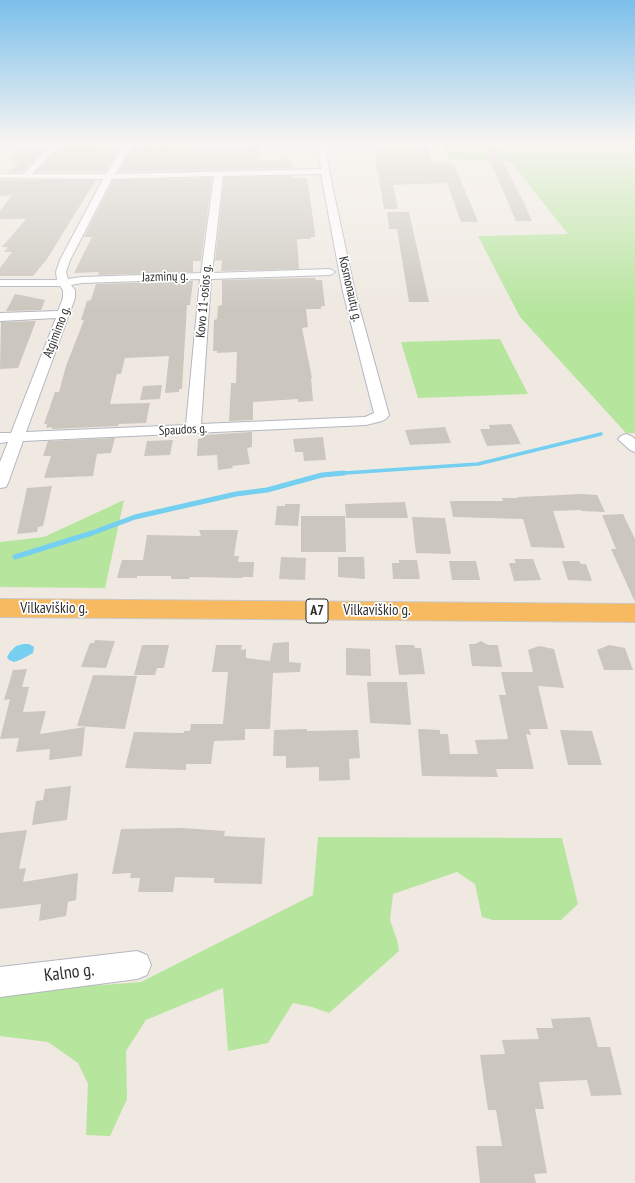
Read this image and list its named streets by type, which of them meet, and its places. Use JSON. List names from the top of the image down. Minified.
{"streets":{"highway":["Vilkaviškio g.","A7"],"street":["Jazminų g.","Kosmonautų g.","Kovo 11-osios g.","Atgimimo g.","Spaudos g.","Kalno g."]},"crossings":[["Jazminų g.","Kovo 11-osios g."],["Jazminų g.","Atgimimo g."],["Kosmonautų g.","Spaudos g."],["Kovo 11-osios g.","Spaudos g."],["Atgimimo g.","Spaudos g."]]}
